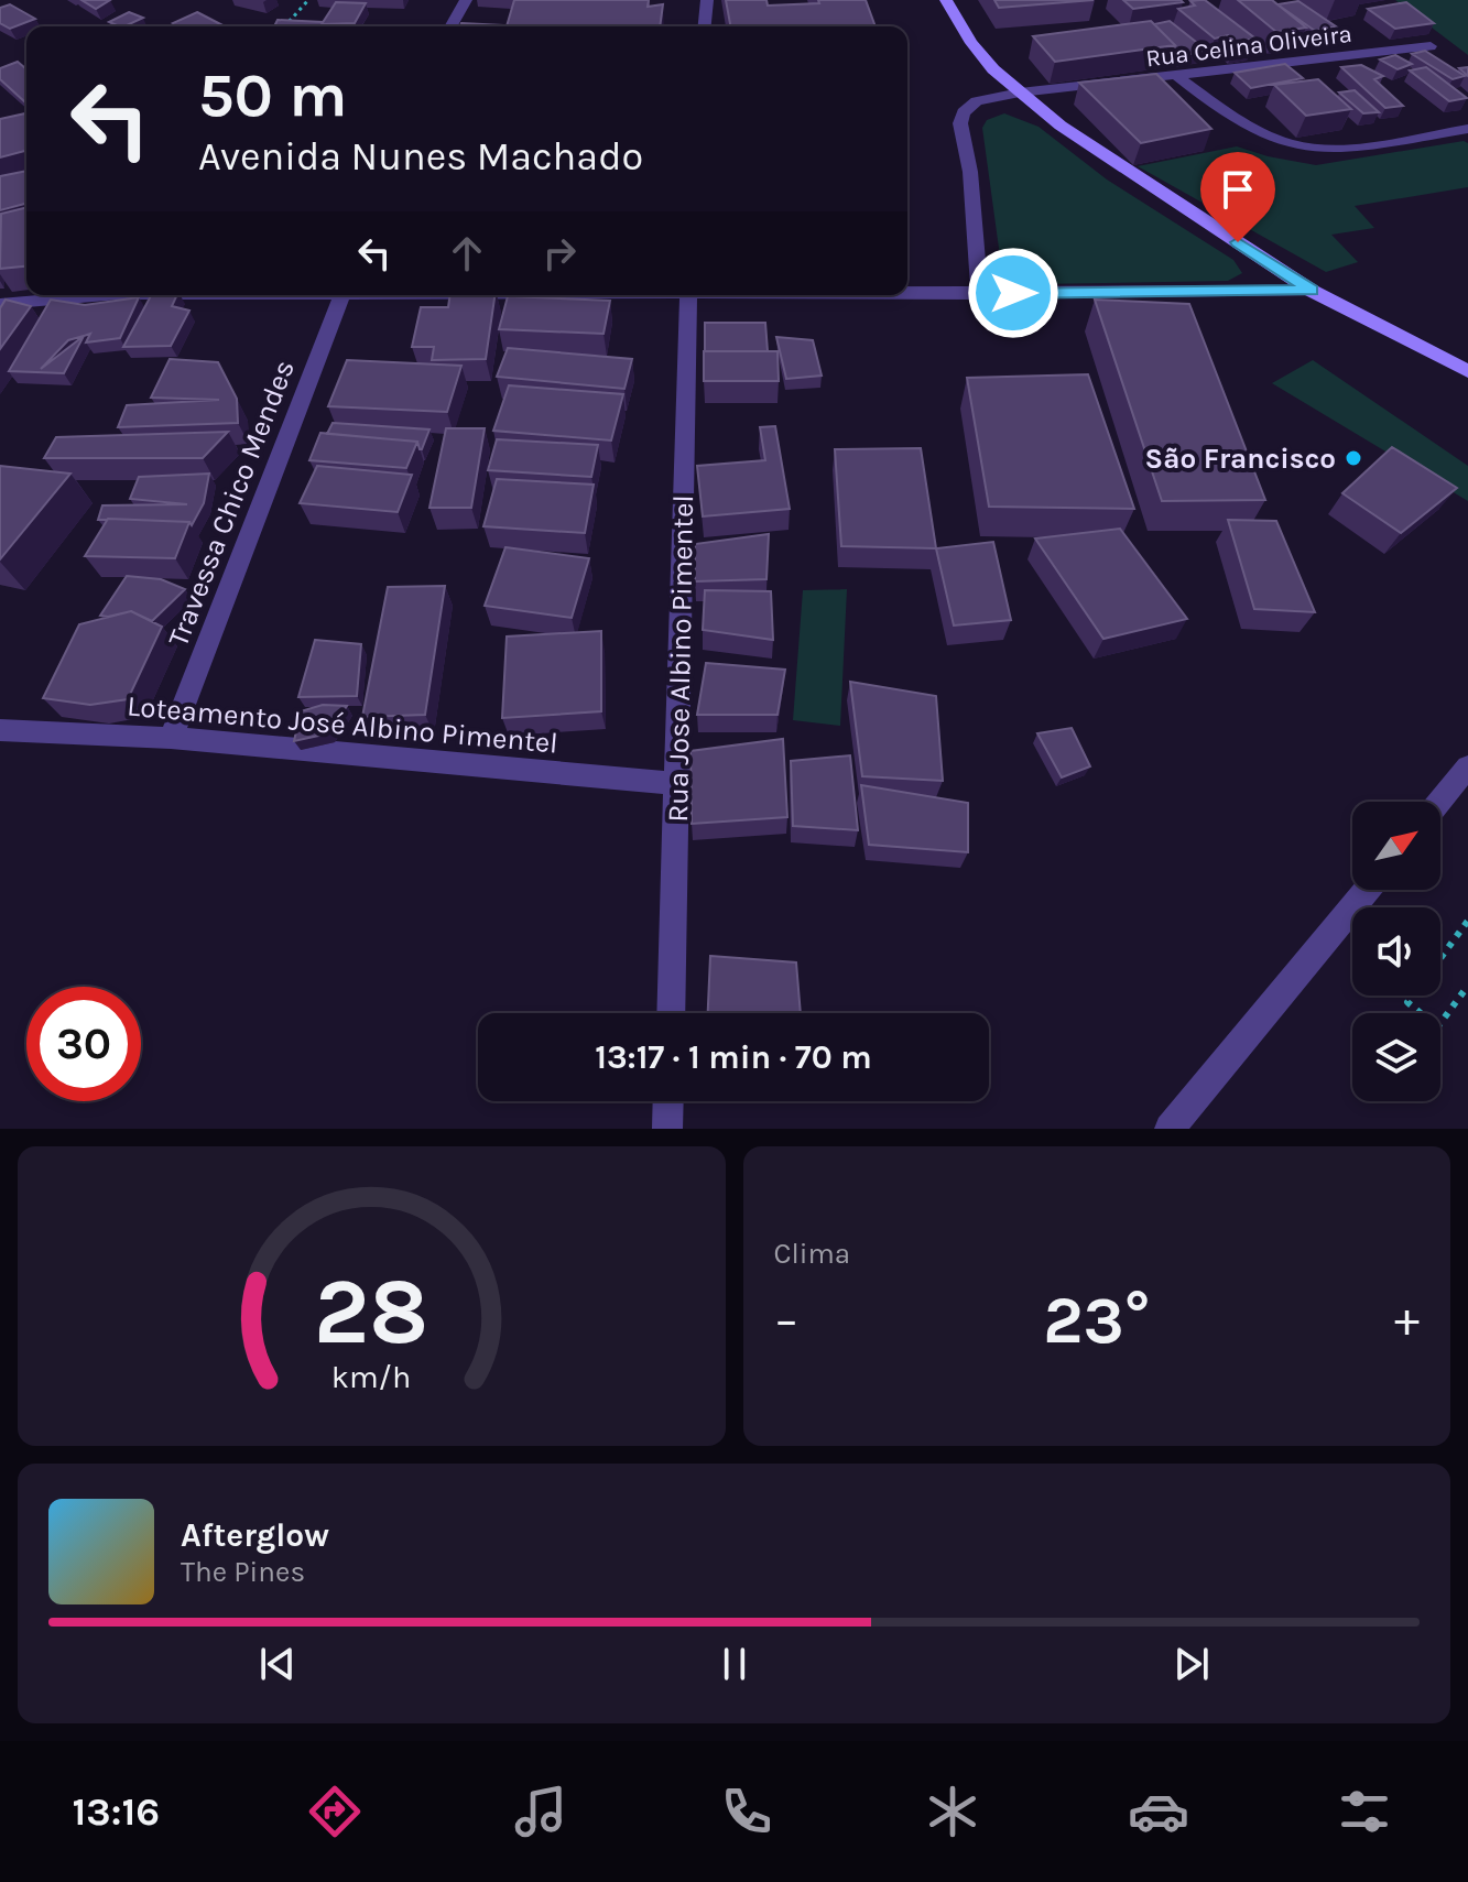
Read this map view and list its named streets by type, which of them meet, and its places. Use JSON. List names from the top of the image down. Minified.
{"streets":{"street":["Rua Celina Oliveira","Travessa Chico Mendes","Rua Jose Albino Pimentel","Loteamento José Albino Pimentel"]},"crossings":[["Travessa Chico Mendes","Loteamento José Albino Pimentel"],["Rua Jose Albino Pimentel","Loteamento José Albino Pimentel"]],"places":["São Francisco"],"north":"top right","page":{"turn":["50 m","Avenida Nunes Machado"],"limit":"30","trip":"13:17 · 1 min · 70 m","tile":"Clima","heat":["−","23°","+"],"song":["Afterglow","The Pines"],"tabs":"13:16","gauge":["28","km/h"]}}
